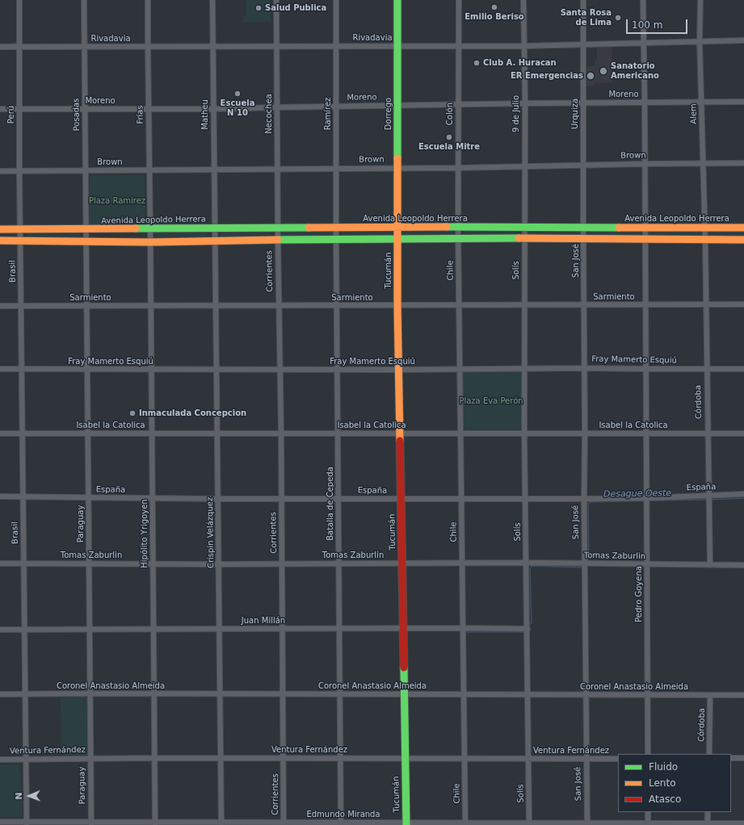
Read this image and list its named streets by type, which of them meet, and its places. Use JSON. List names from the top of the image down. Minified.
{"streets":{"street":["Rivadavia","Moreno","Necochea","Ramírez","Dorrego","Colón","9 de Julio","Urquiza","Alem","Perú","Posadas","Frías","Matheu","Brown","Avenida Leopoldo Herrera","San José","Tucumán","Chile","Solís","Brasil","Corrientes","Sarmiento","Fray Mamerto Esquiú","Córdoba","Isabel la Catolica","España","Batalla de Cepeda","Paraguay","Crispin Velázquez","Hipólito Yrigoyen","Tomas Zaburlin","Pedro Goyena","Juan Millán","Coronel Anastasio Almeida","Ventura Fernández","Edmundo Miranda"]},"crossings":[["Rivadavia","Necochea"],["Rivadavia","Ramírez"],["Rivadavia","Dorrego"],["Rivadavia","Colón"],["Rivadavia","9 de Julio"],["Rivadavia","Urquiza"],["Rivadavia","Alem"],["Rivadavia","Perú"],["Rivadavia","Posadas"],["Rivadavia","Frías"],["Rivadavia","Matheu"],["Rivadavia","Pedro Goyena"],["Moreno","Necochea"],["Moreno","Ramírez"],["Moreno","Dorrego"],["Moreno","Colón"],["Moreno","9 de Julio"],["Moreno","Urquiza"],["Moreno","Alem"],["Moreno","Perú"],["Moreno","Posadas"],["Moreno","Frías"],["Moreno","Matheu"],["Moreno","Pedro Goyena"],["Necochea","Brown"],["Necochea","Avenida Leopoldo Herrera"],["Necochea","Corrientes"],["Ramírez","Brown"],["Ramírez","Avenida Leopoldo Herrera"],["Ramírez","Batalla de Cepeda"],["Dorrego","Brown"],["Dorrego","Avenida Leopoldo Herrera"],["Dorrego","Tucumán"],["Colón","Brown"],["Colón","Avenida Leopoldo Herrera"],["Colón","Chile"],["9 de Julio","Brown"],["9 de Julio","Avenida Leopoldo Herrera"],["9 de Julio","Solís"],["Urquiza","Brown"],["Urquiza","Avenida Leopoldo Herrera"],["Urquiza","San José"],["Alem","Brown"],["Alem","Avenida Leopoldo Herrera"],["Alem","Córdoba"],["Perú","Brown"],["Perú","Avenida Leopoldo Herrera"],["Posadas","Brown"],["Posadas","Avenida Leopoldo Herrera"],["Frías","Brown"],["Frías","Avenida Leopoldo Herrera"],["Frías","Hipólito Yrigoyen"],["Matheu","Brown"],["Matheu","Avenida Leopoldo Herrera"],["Matheu","Crispin Velázquez"],["Brown","Pedro Goyena"],["Avenida Leopoldo Herrera","San José"],["Avenida Leopoldo Herrera","Tucumán"],["Avenida Leopoldo Herrera","Chile"],["Avenida Leopoldo Herrera","Solís"],["Avenida Leopoldo Herrera","Corrientes"],["Avenida Leopoldo Herrera","Pedro Goyena"],["San José","Sarmiento"],["San José","Fray Mamerto Esquiú"],["San José","Isabel la Catolica"],["San José","España"],["San José","Tomas Zaburlin"],["San José","Coronel Anastasio Almeida"],["San José","Ventura Fernández"],["San José","Edmundo Miranda"],["Tucumán","Sarmiento"],["Tucumán","Fray Mamerto Esquiú"],["Tucumán","Isabel la Catolica"],["Tucumán","España"],["Tucumán","Tomas Zaburlin"],["Tucumán","Juan Millán"],["Tucumán","Coronel Anastasio Almeida"],["Tucumán","Ventura Fernández"],["Tucumán","Edmundo Miranda"],["Chile","Sarmiento"],["Chile","Fray Mamerto Esquiú"],["Chile","Isabel la Catolica"],["Chile","España"],["Chile","Tomas Zaburlin"],["Chile","Juan Millán"],["Chile","Coronel Anastasio Almeida"],["Chile","Ventura Fernández"],["Chile","Edmundo Miranda"],["Solís","Sarmiento"],["Solís","Fray Mamerto Esquiú"],["Solís","Isabel la Catolica"],["Solís","España"],["Solís","Tomas Zaburlin"],["Solís","Juan Millán"],["Solís","Coronel Anastasio Almeida"],["Solís","Ventura Fernández"],["Solís","Edmundo Miranda"],["Brasil","Sarmiento"],["Brasil","Fray Mamerto Esquiú"],["Brasil","Isabel la Catolica"],["Brasil","España"],["Brasil","Tomas Zaburlin"],["Brasil","Juan Millán"],["Brasil","Coronel Anastasio Almeida"],["Brasil","Ventura Fernández"],["Brasil","Edmundo Miranda"],["Corrientes","Sarmiento"],["Corrientes","Fray Mamerto Esquiú"],["Corrientes","Isabel la Catolica"],["Corrientes","España"],["Corrientes","Tomas Zaburlin"],["Corrientes","Juan Millán"],["Corrientes","Coronel Anastasio Almeida"],["Corrientes","Ventura Fernández"],["Corrientes","Edmundo Miranda"],["Sarmiento","Córdoba"],["Sarmiento","Batalla de Cepeda"],["Sarmiento","Paraguay"],["Sarmiento","Crispin Velázquez"],["Sarmiento","Hipólito Yrigoyen"],["Sarmiento","Pedro Goyena"],["Fray Mamerto Esquiú","Córdoba"],["Fray Mamerto Esquiú","Batalla de Cepeda"],["Fray Mamerto Esquiú","Paraguay"],["Fray Mamerto Esquiú","Crispin Velázquez"],["Fray Mamerto Esquiú","Hipólito Yrigoyen"],["Fray Mamerto Esquiú","Pedro Goyena"],["Córdoba","Isabel la Catolica"],["Córdoba","España"],["Córdoba","Tomas Zaburlin"],["Córdoba","Coronel Anastasio Almeida"],["Isabel la Catolica","Batalla de Cepeda"],["Isabel la Catolica","Paraguay"],["Isabel la Catolica","Crispin Velázquez"],["Isabel la Catolica","Hipólito Yrigoyen"],["Isabel la Catolica","Pedro Goyena"],["España","Batalla de Cepeda"],["España","Paraguay"],["España","Crispin Velázquez"],["España","Hipólito Yrigoyen"],["España","Pedro Goyena"],["Batalla de Cepeda","Tomas Zaburlin"],["Batalla de Cepeda","Juan Millán"],["Batalla de Cepeda","Coronel Anastasio Almeida"],["Batalla de Cepeda","Ventura Fernández"],["Batalla de Cepeda","Edmundo Miranda"],["Paraguay","Tomas Zaburlin"],["Paraguay","Juan Millán"],["Paraguay","Coronel Anastasio Almeida"],["Paraguay","Ventura Fernández"],["Paraguay","Edmundo Miranda"],["Crispin Velázquez","Tomas Zaburlin"],["Crispin Velázquez","Juan Millán"],["Crispin Velázquez","Coronel Anastasio Almeida"],["Crispin Velázquez","Ventura Fernández"],["Crispin Velázquez","Edmundo Miranda"],["Hipólito Yrigoyen","Tomas Zaburlin"],["Hipólito Yrigoyen","Juan Millán"],["Hipólito Yrigoyen","Coronel Anastasio Almeida"],["Hipólito Yrigoyen","Ventura Fernández"],["Hipólito Yrigoyen","Edmundo Miranda"],["Tomas Zaburlin","Pedro Goyena"],["Pedro Goyena","Coronel Anastasio Almeida"]],"water":["Desague Oeste"],"parks":["Plaza Ramírez","Plaza Eva Perón"],"places":["Emilio Beriso","Salud Publica","Santa Rosa de Lima","Club A. Huracan","Sanatorio Americano","ER Emergencias","Escuela N 10","Escuela Mitre","Inmaculada Concepcion"],"legend":["Fluido","Lento","Atasco"],"scale_bar":"100 m","north":"left"}
